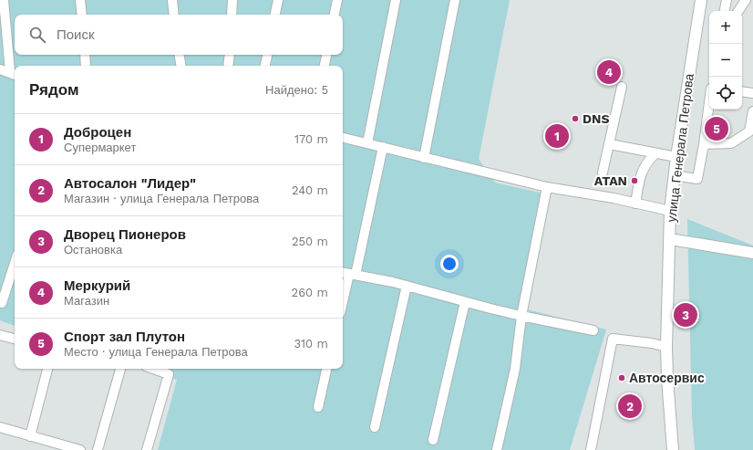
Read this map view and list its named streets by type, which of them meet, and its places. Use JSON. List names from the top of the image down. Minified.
{"streets":{"main road":["улица Генерала Петрова"]},"places":["DNS","ATAN","Автосервис"],"page":{"map_buttons":["+","−"],"search":"Поиск","pins":["4","5","1","3","2"],"heading":["Рядом","Найдено: 5"],"list":[{"mark":"1","name":"Доброцен","note":"Супермаркет","value":"170 m"},{"mark":"2","name":"Автосалон \"Лидер\"","note":"Магазин · улица Генерала Петрова","value":"240 m"},{"mark":"3","name":"Дворец Пионеров","note":"Остановка","value":"250 m"},{"mark":"4","name":"Меркурий","note":"Магазин","value":"260 m"},{"mark":"5","name":"Спорт зал Плутон","note":"Место · улица Генерала Петрова","value":"310 m"}]}}
